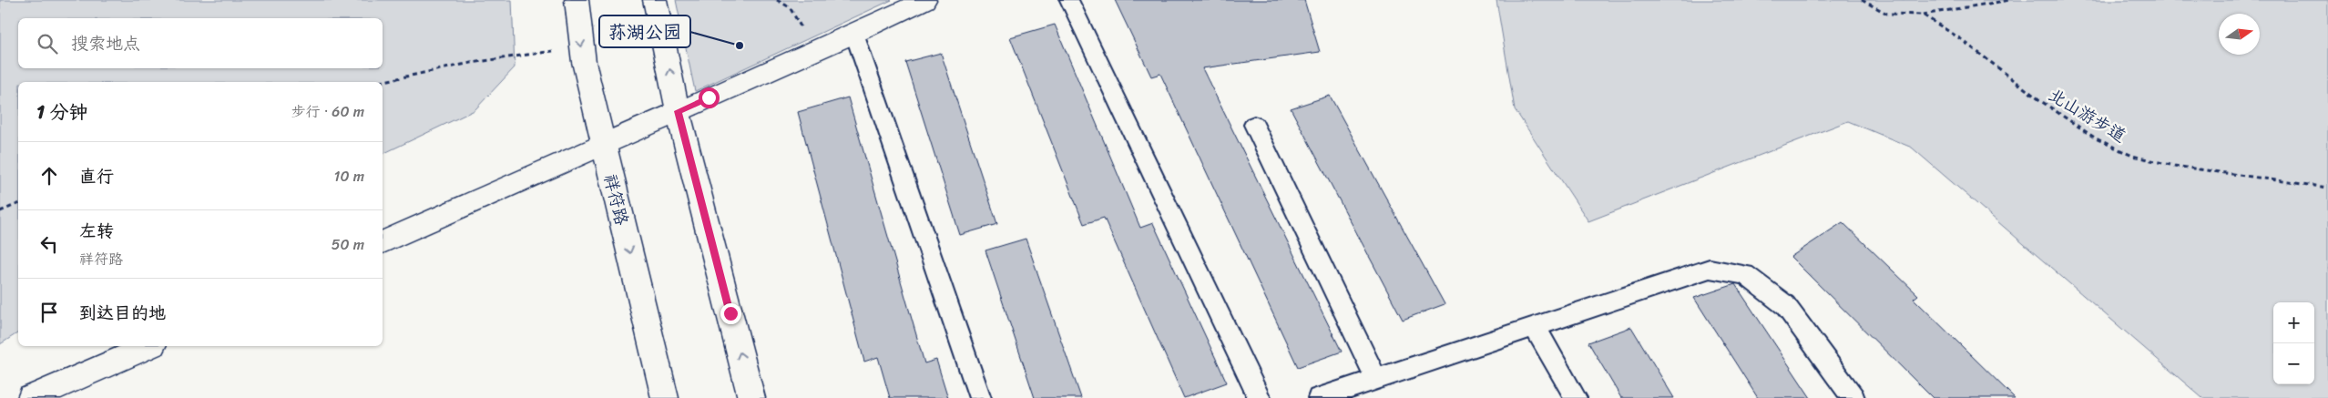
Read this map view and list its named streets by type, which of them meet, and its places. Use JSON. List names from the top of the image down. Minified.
{"streets":{"main road":["祥符路"],"path":["北山游步道"]},"places":["荪湖公园"],"north":"right","page":{"search":"搜索地点","heading":["1 分钟","步行 · 60 m"],"list":[["直行","10 m"],["左转","祥符路","50 m"],"到达目的地"],"map_buttons":["+","−"]}}
